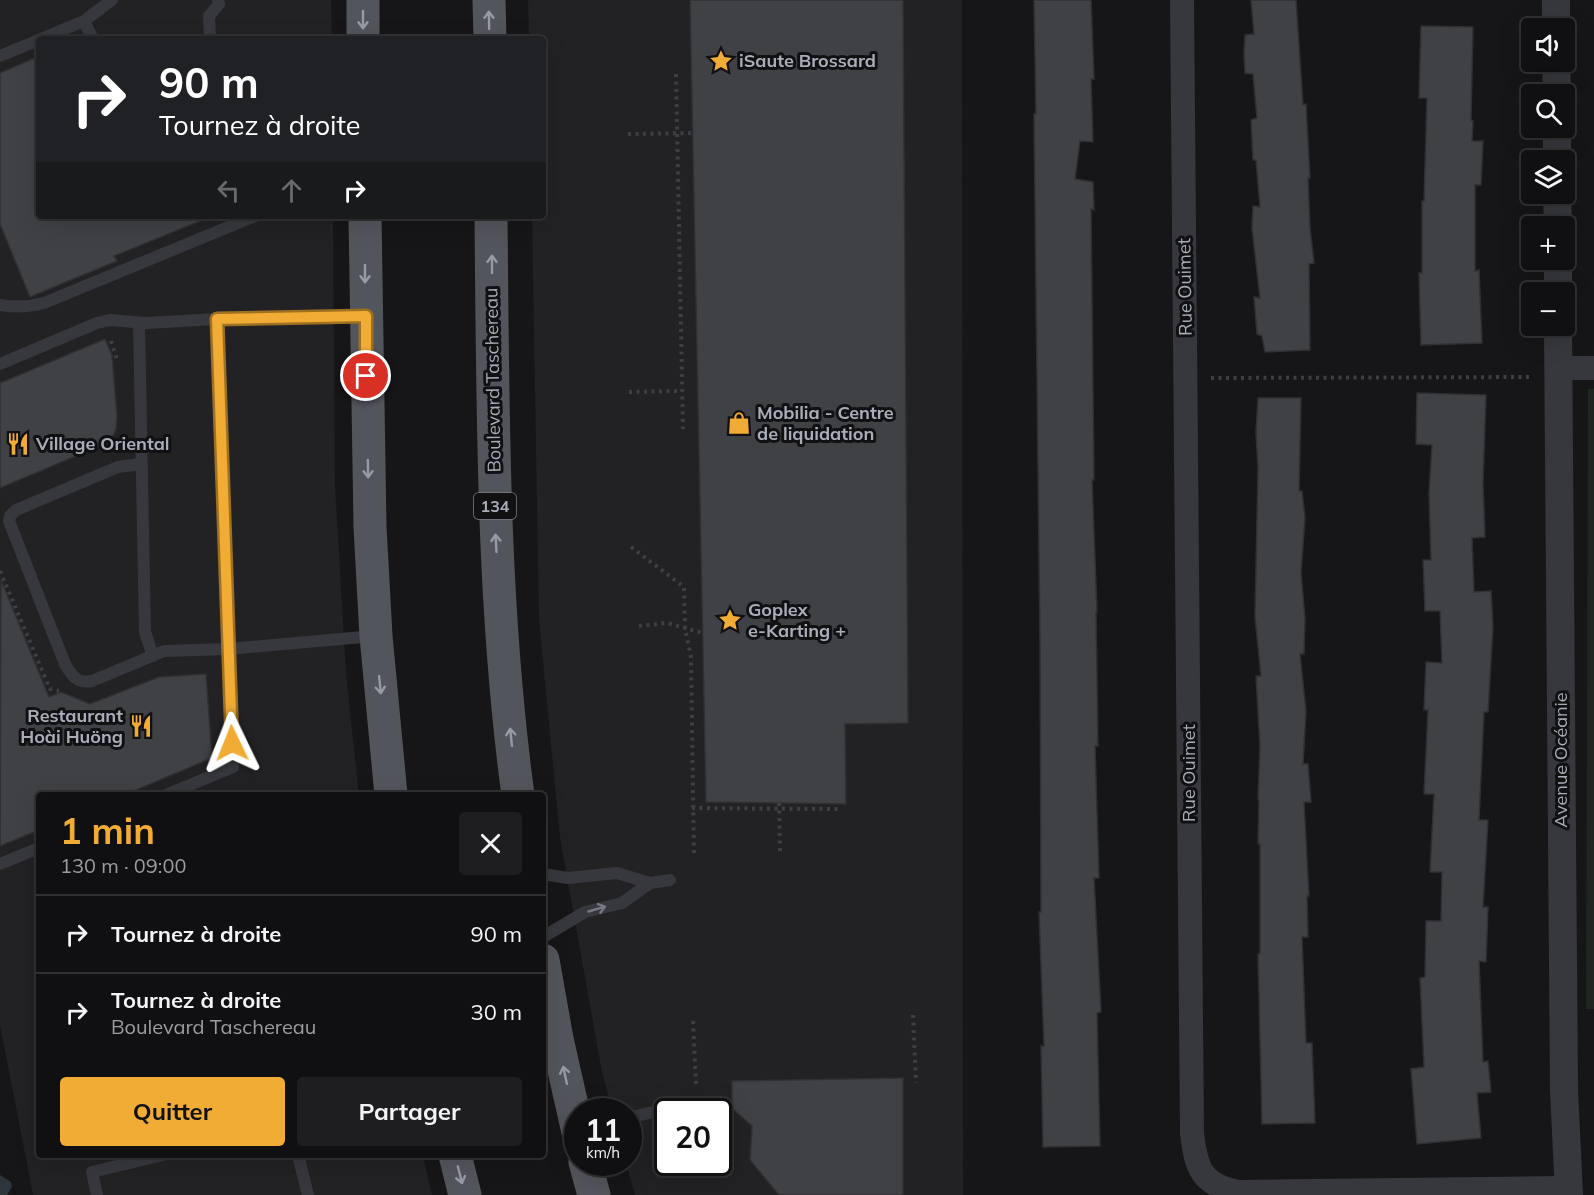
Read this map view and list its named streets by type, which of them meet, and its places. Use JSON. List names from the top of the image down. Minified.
{"streets":{"main road":["Boulevard Taschereau","134"],"street":["Rue Ouimet","Avenue Océanie"]},"crossings":[["Rue Ouimet","Avenue Océanie"]],"places":{"place":["iSaute Brossard","Goplex e-Karting +"],"shop":["Mobilia - Centre de liquidation"],"restaurant":["Village Oriental","Restaurant Hoài Huöng"]},"page":{"map_buttons":["+","−"],"turn":["90 m","Tournez à droite"],"heading":["1 min","130 m · 09:00"],"list":[{"name":"Tournez à droite","value":"90 m"},{"name":"Tournez à droite","note":"Boulevard Taschereau","value":"30 m"}],"buttons":["Quitter","Partager"],"speed":"11 km/h","limit":"20"}}
